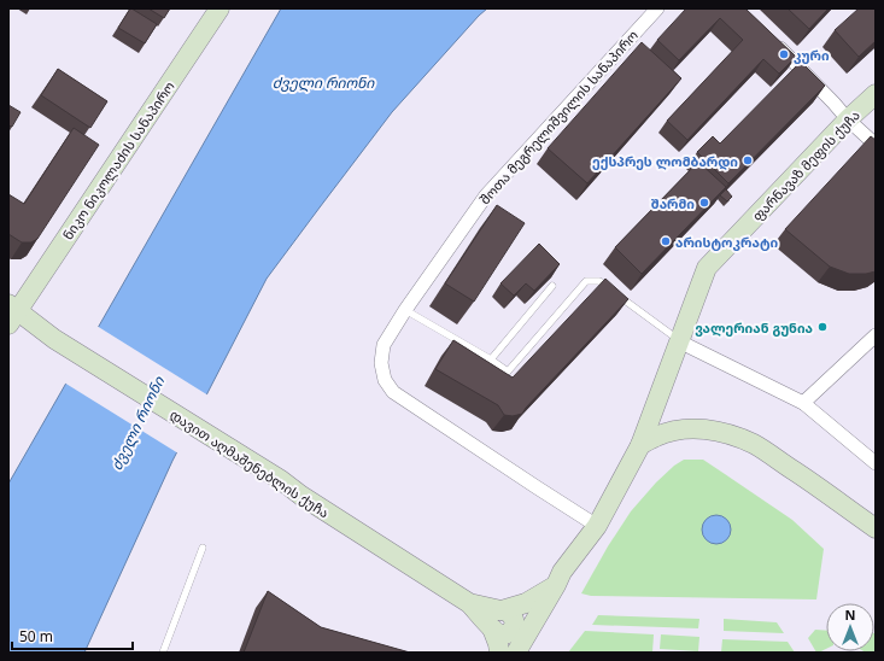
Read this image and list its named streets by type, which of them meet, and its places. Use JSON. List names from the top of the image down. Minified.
{"streets":{"street":["შოთა მეგრელიშვილის სანაპირო","ნიკო ნიკოლაძის სანაპირო","ფარნავაზ მეფის ქუჩა","დავით აღმაშენებლის ქუჩა"]},"crossings":[["შოთა მეგრელიშვილის სანაპირო","ფარნავაზ მეფის ქუჩა"],["ნიკო ნიკოლაძის სანაპირო","დავით აღმაშენებლის ქუჩა"],["ფარნავაზ მეფის ქუჩა","დავით აღმაშენებლის ქუჩა"]],"water":["ძველი რიონი"],"places":["კური","ექსპრეს ლომბარდი","შარმი","არისტოკრატი","ვალერიან გუნია"],"scale_bar":"50 m","north":"top"}
